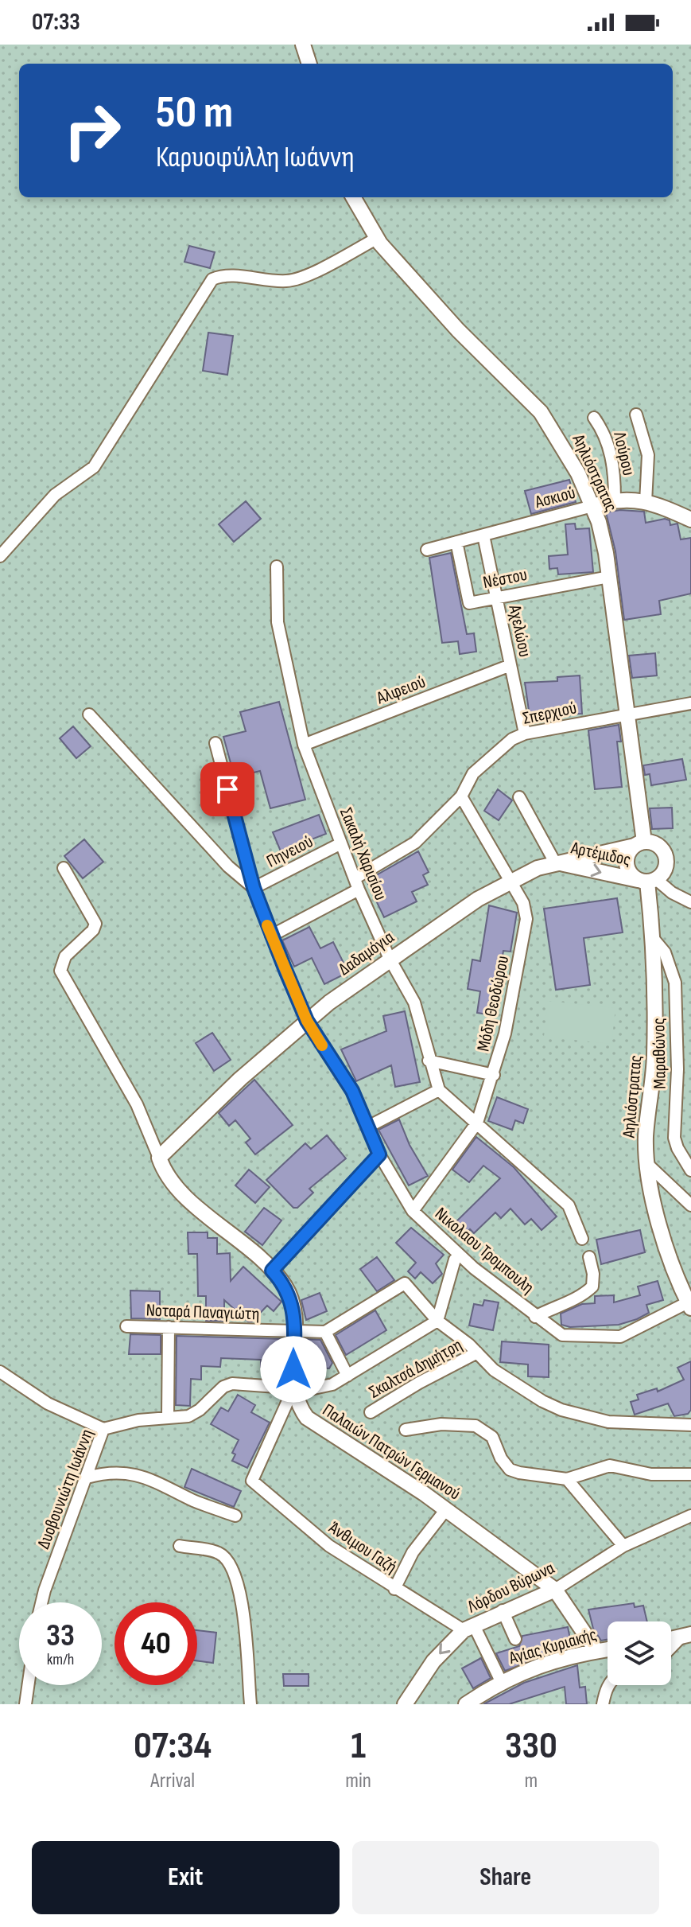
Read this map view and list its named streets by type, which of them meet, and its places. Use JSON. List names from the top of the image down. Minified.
{"streets":{"street":["Λούρου","Αηλιόστρατας","Ασκιού","Νέστου","Αχελώου","Αλφειού","Σπερχιού","Πηνειού","Αρτέμιδος","Σακαλή Χαρισίου","Δαδαμόγια","Μόδη Θεοδώρου","Μαραθώνος","Νικολαου Τρομπουλη","Νοταρά Παναγιώτη","Σκαλτσά Δημήτρη","Παλαιών Πατρών Γερμανού","Δυοβουνιώτη Ιωάννη","Άνθιμου Γαζή","Λόρδου Βύρωνα","Αγίας Κυριακής"]},"crossings":[["Λούρου","Ασκιού"],["Αηλιόστρατας","Ασκιού"],["Αηλιόστρατας","Νέστου"],["Αηλιόστρατας","Σπερχιού"],["Αηλιόστρατας","Αρτέμιδος"],["Αηλιόστρατας","Δαδαμόγια"],["Αηλιόστρατας","Μαραθώνος"],["Αηλιόστρατας","Νικολαου Τρομπουλη"],["Ασκιού","Νέστου"],["Ασκιού","Αχελώου"],["Νέστου","Αχελώου"],["Αχελώου","Αλφειού"],["Αχελώου","Σπερχιού"],["Αλφειού","Σακαλή Χαρισίου"],["Σπερχιού","Σακαλή Χαρισίου"],["Σπερχιού","Μόδη Θεοδώρου"],["Σπερχιού","Νικολαου Τρομπουλη"],["Πηνειού","Σακαλή Χαρισίου"],["Πηνειού","Νικολαου Τρομπουλη"],["Αρτέμιδος","Δαδαμόγια"],["Σακαλή Χαρισίου","Δαδαμόγια"],["Δαδαμόγια","Μόδη Θεοδώρου"],["Δαδαμόγια","Νικολαου Τρομπουλη"],["Δαδαμόγια","Παλαιών Πατρών Γερμανού"],["Μόδη Θεοδώρου","Νικολαου Τρομπουλη"],["Νοταρά Παναγιώτη","Παλαιών Πατρών Γερμανού"],["Παλαιών Πατρών Γερμανού","Δυοβουνιώτη Ιωάννη"],["Παλαιών Πατρών Γερμανού","Άνθιμου Γαζή"],["Παλαιών Πατρών Γερμανού","Λόρδου Βύρωνα"],["Παλαιών Πατρών Γερμανού","Αγίας Κυριακής"],["Δυοβουνιώτη Ιωάννη","Άνθιμου Γαζή"],["Άνθιμου Γαζή","Λόρδου Βύρωνα"]],"one_way":["Αρτέμιδος"],"page":{"status":"07:33","turn":["50 m","Καρυοφύλλη Ιωάννη"],"speed":"33 km/h","limit":"40","eta":["07:34","Arrival","1","min","330","m"],"buttons":["Exit","Share"]}}
